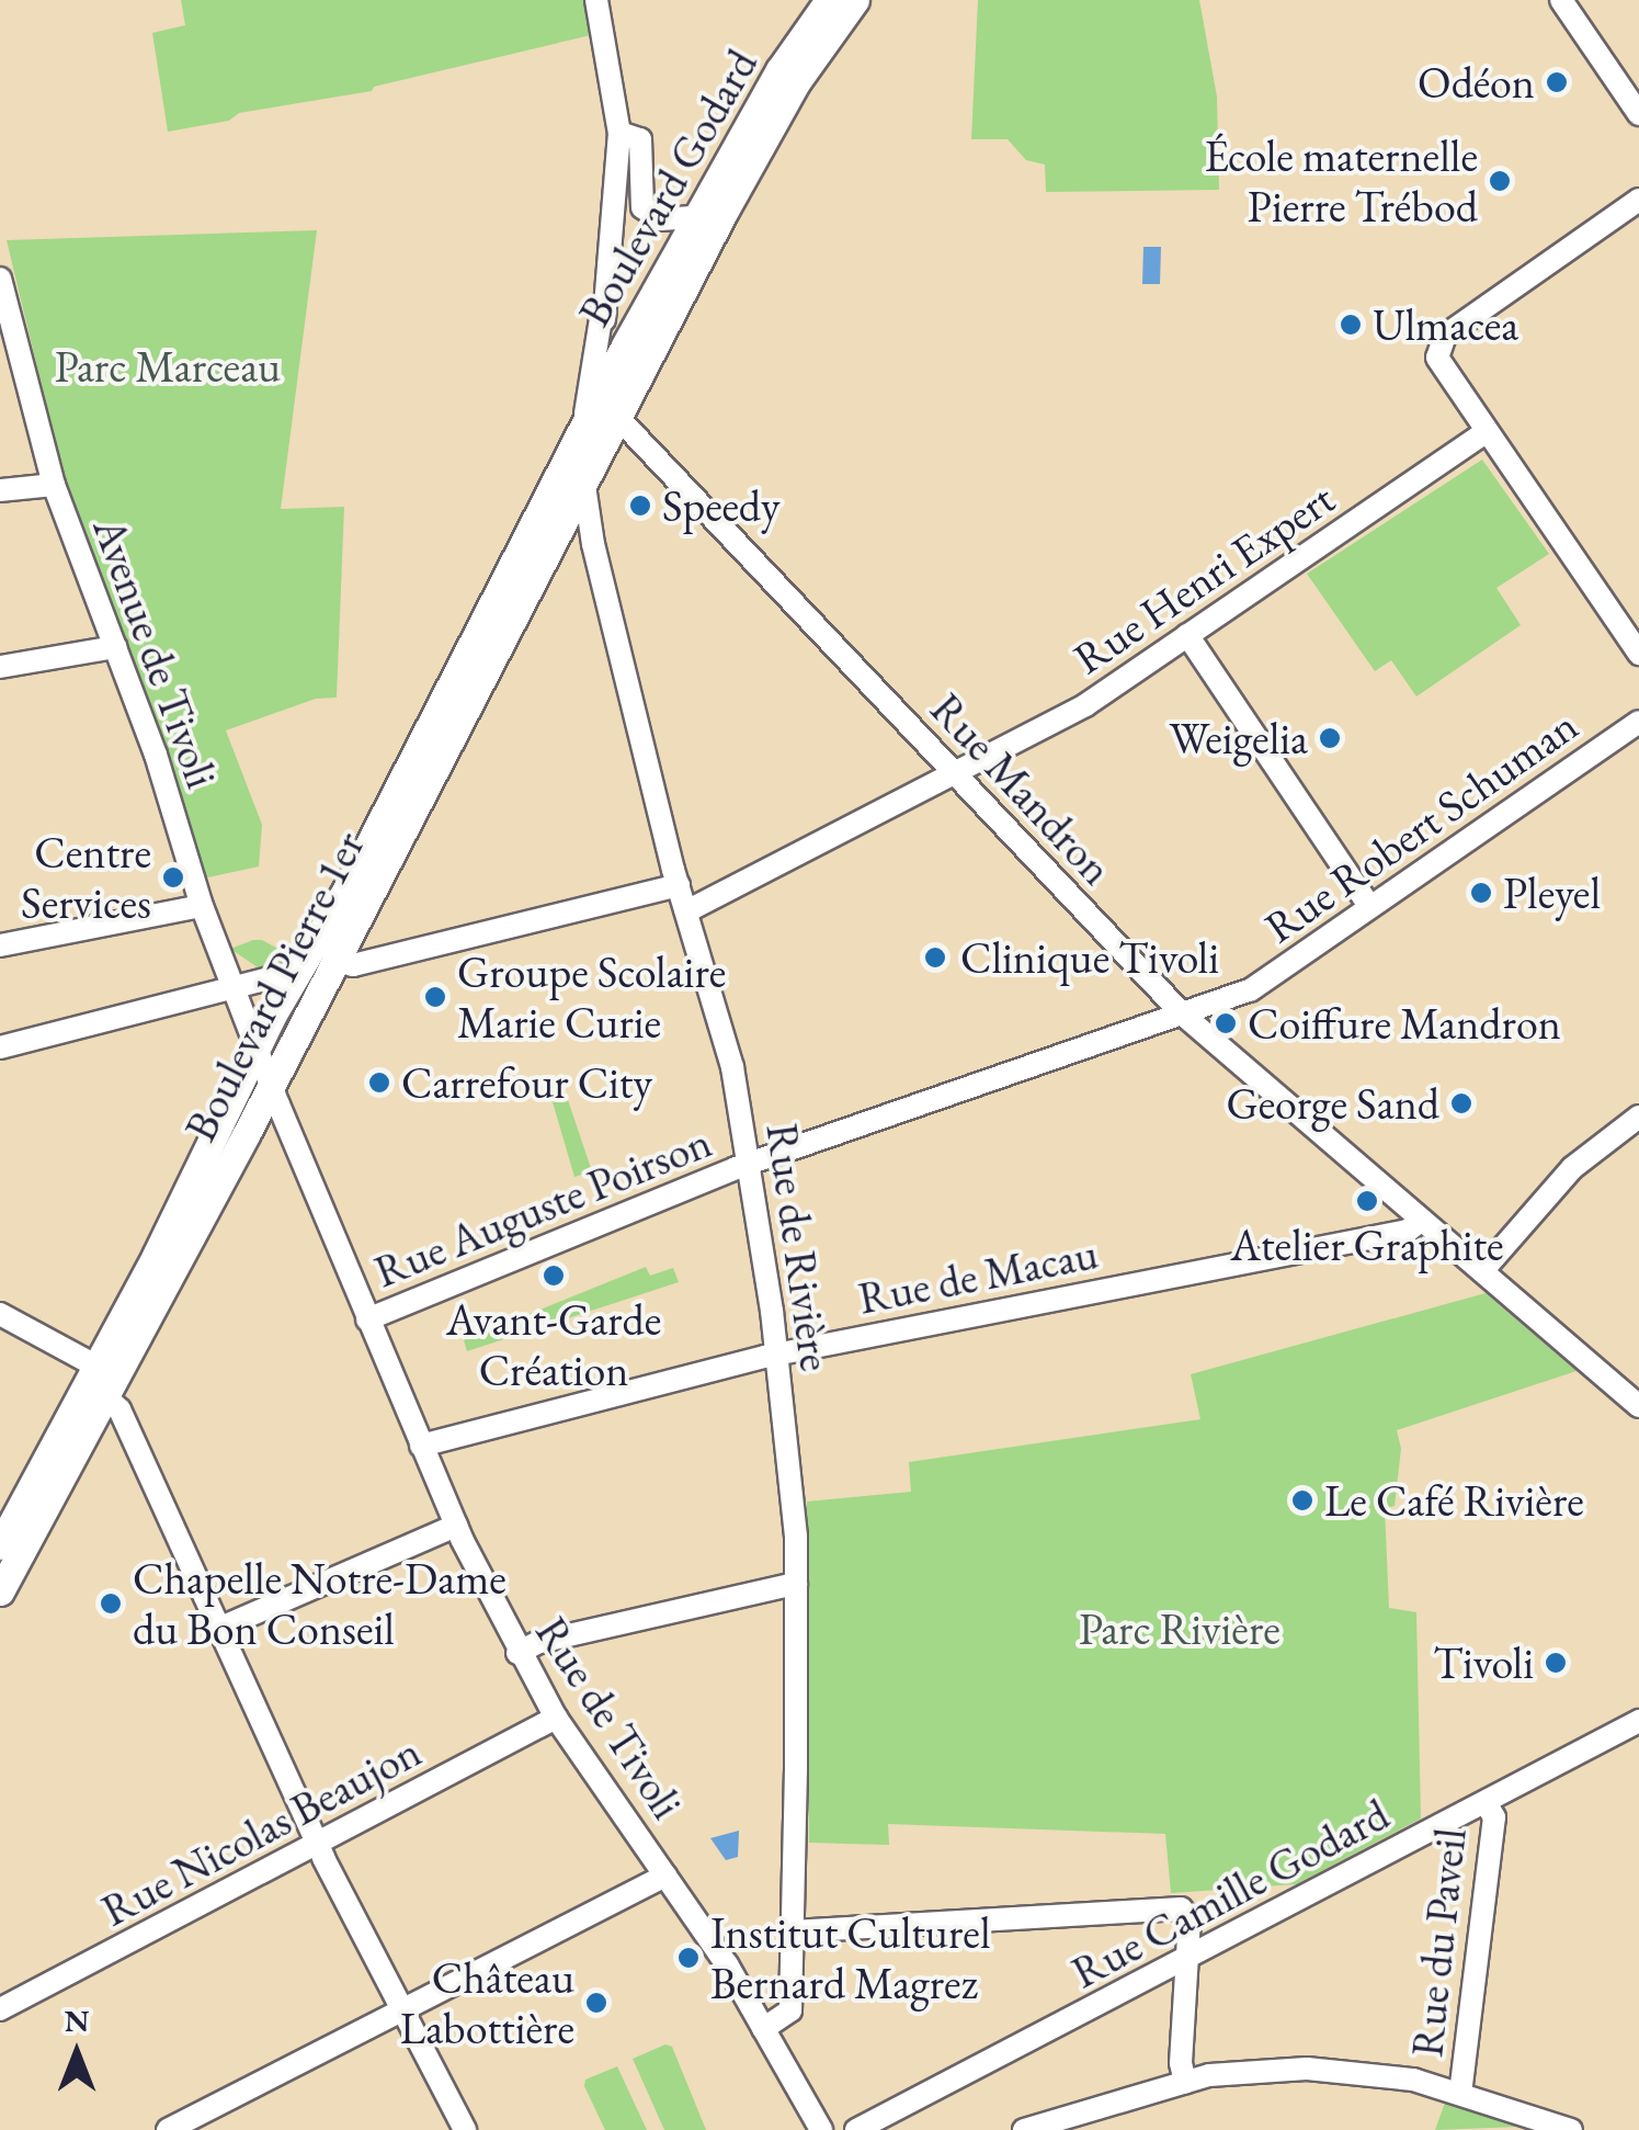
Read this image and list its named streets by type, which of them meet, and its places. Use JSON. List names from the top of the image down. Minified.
{"streets":{"main road":["Boulevard Godard","Boulevard Pierre 1er"],"street":["Rue Henri Expert","Avenue de Tivoli","Rue Mandron","Rue Robert Schuman","Rue Auguste Poirson","Rue de Rivière","Rue de Macau","Rue de Tivoli","Rue Nicolas Beaujon","Rue Camille Godard","Rue du Paveil"]},"crossings":[["Boulevard Godard","Rue Mandron"],["Boulevard Godard","Boulevard Pierre 1er"],["Boulevard Godard","Rue de Rivière"],["Rue Henri Expert","Rue Mandron"],["Rue Henri Expert","Rue de Rivière"],["Avenue de Tivoli","Boulevard Pierre 1er"],["Avenue de Tivoli","Rue de Tivoli"],["Rue Mandron","Rue Robert Schuman"],["Rue Mandron","Boulevard Pierre 1er"],["Rue Mandron","Rue Auguste Poirson"],["Rue Mandron","Rue de Macau"],["Rue Robert Schuman","Rue Auguste Poirson"],["Boulevard Pierre 1er","Rue de Rivière"],["Boulevard Pierre 1er","Rue de Tivoli"],["Rue Auguste Poirson","Rue de Rivière"],["Rue Auguste Poirson","Rue de Tivoli"],["Rue de Rivière","Rue de Macau"],["Rue de Rivière","Rue de Tivoli"],["Rue de Macau","Rue de Tivoli"],["Rue de Tivoli","Rue Nicolas Beaujon"],["Rue Camille Godard","Rue du Paveil"]],"parks":["Parc Marceau","Parc Rivière"],"places":["Odéon","École maternelle Pierre Trébod","Ulmacea","Speedy","Weigelia","Centre Services","Pleyel","Clinique Tivoli","Groupe Scolaire Marie Curie","Coiffure Mandron","Carrefour City","George Sand","Atelier Graphite","Avant-Garde Création","Le Café Rivière","Chapelle Notre-Dame du Bon Conseil","Tivoli","Institut Culturel Bernard Magrez","Château Labottière"],"north":"top"}
